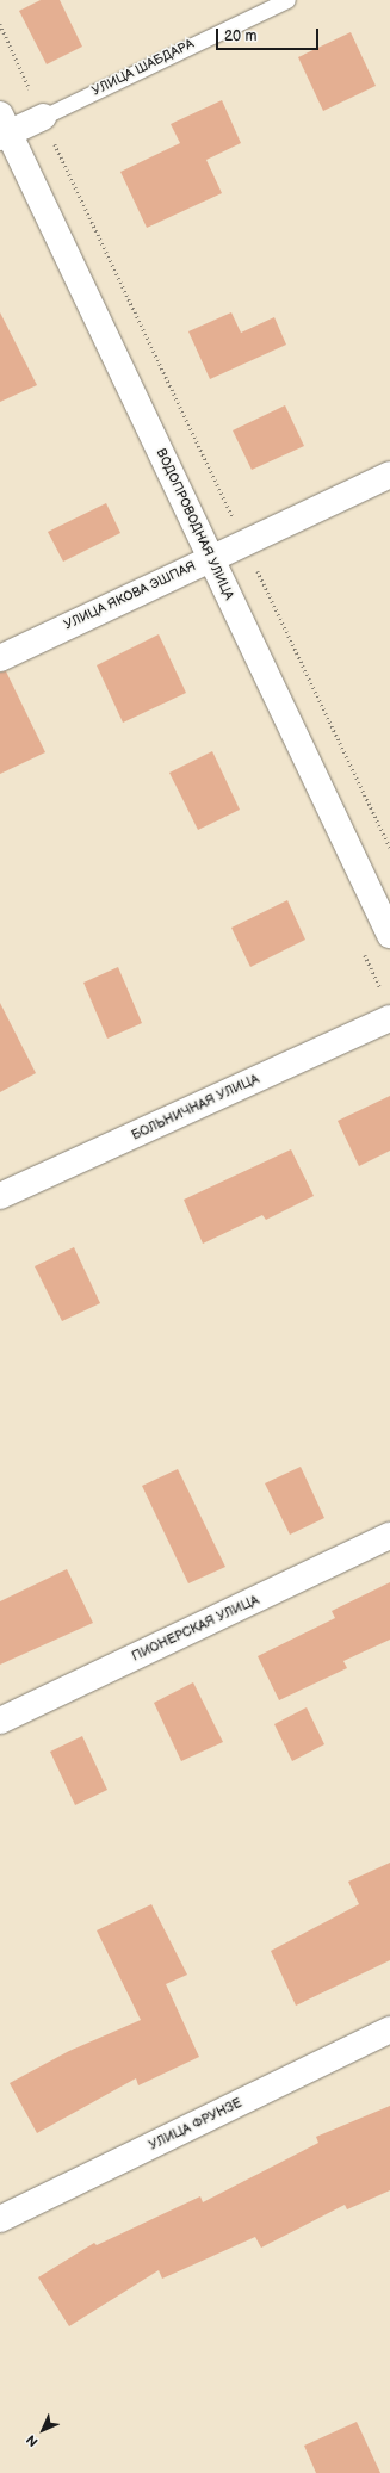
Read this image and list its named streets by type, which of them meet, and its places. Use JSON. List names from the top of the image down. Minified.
{"streets":{"street":["УЛИЦА ШАБДАРА","ВОДОПРОВОДНАЯ УЛИЦА","УЛИЦА ЯКОВА ЭШПАЯ","БОЛЬНИЧНАЯ УЛИЦА","ПИОНЕРСКАЯ УЛИЦА","УЛИЦА ФРУНЗЕ"]},"crossings":[["УЛИЦА ШАБДАРА","ВОДОПРОВОДНАЯ УЛИЦА"],["ВОДОПРОВОДНАЯ УЛИЦА","УЛИЦА ЯКОВА ЭШПАЯ"]],"scale_bar":"20 m","north":"bottom left"}
